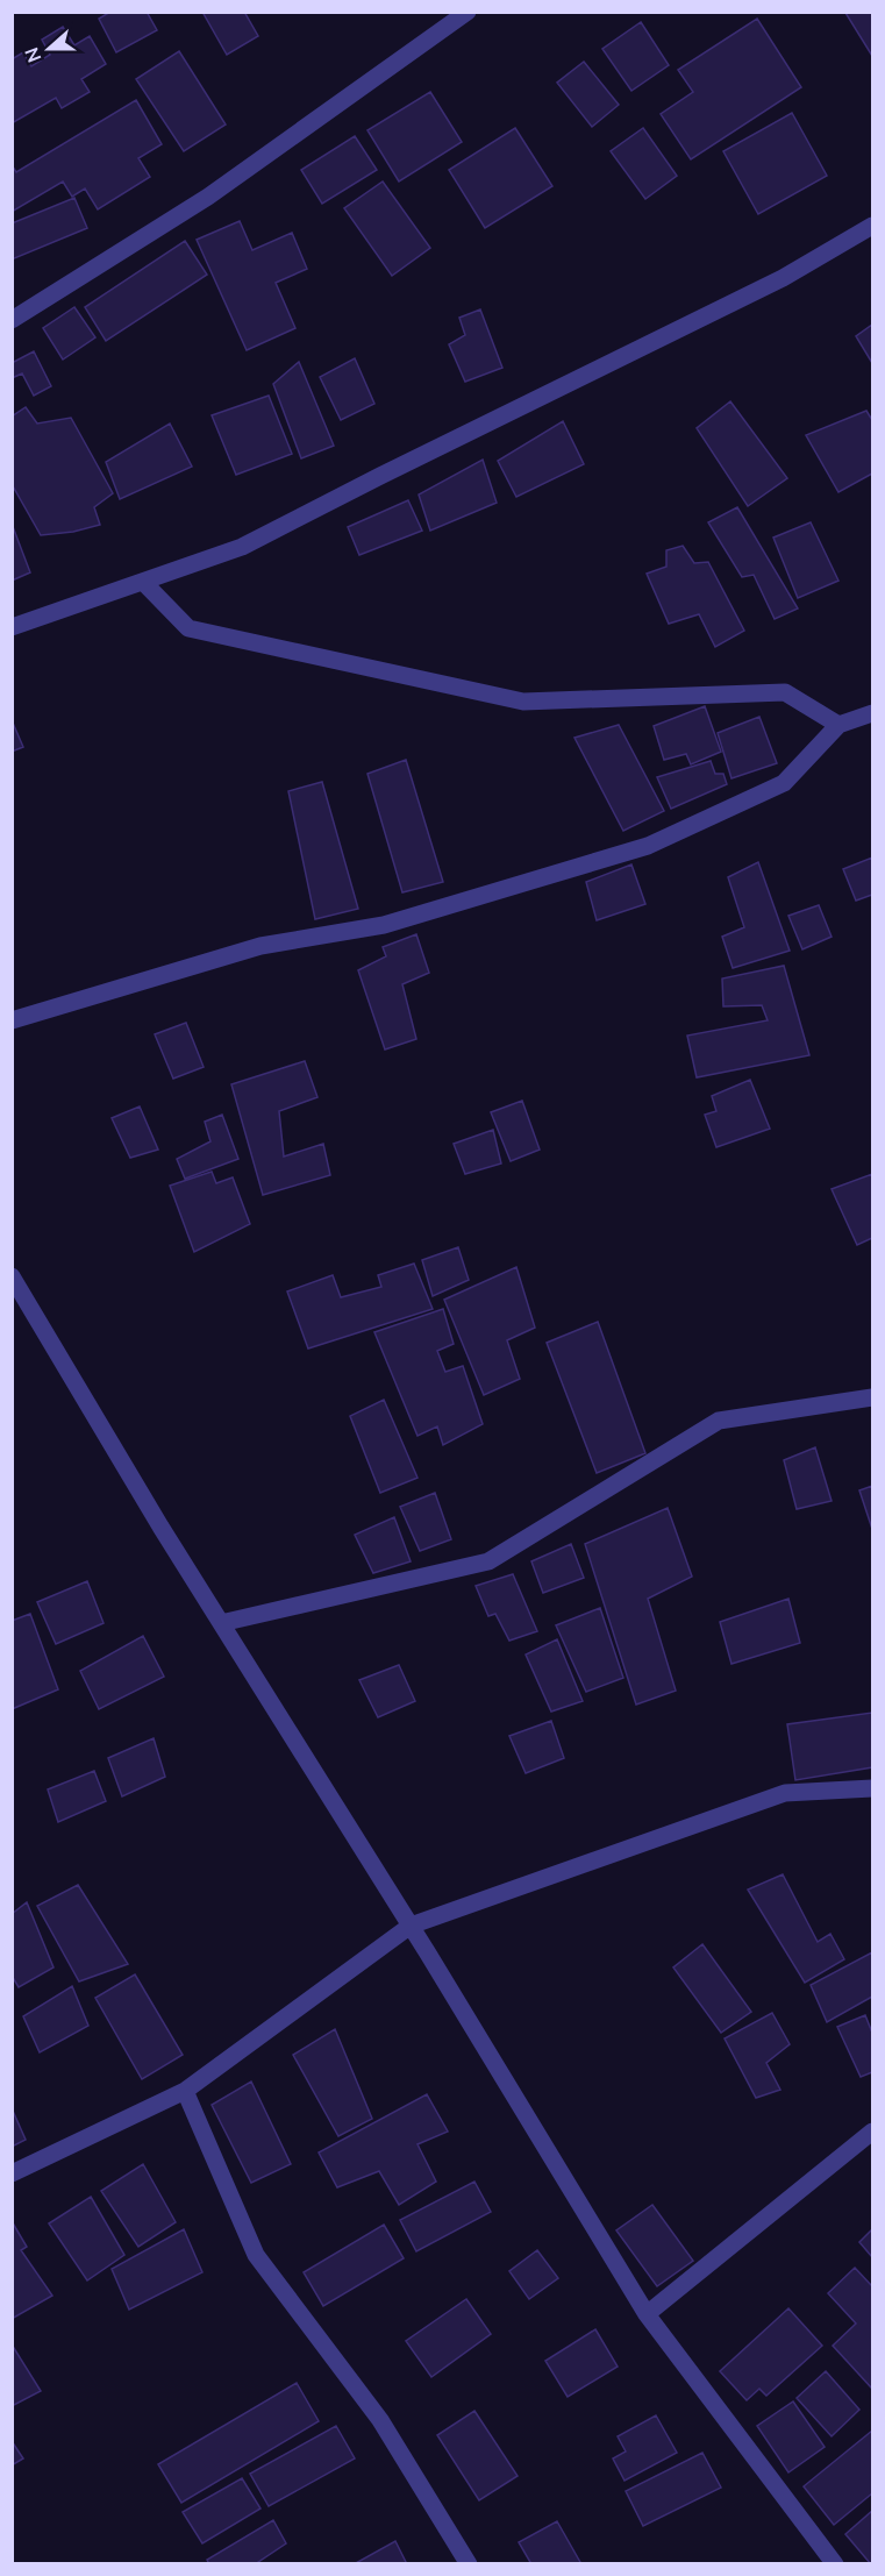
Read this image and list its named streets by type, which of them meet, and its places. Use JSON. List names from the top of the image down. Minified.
{"north":"left"}
